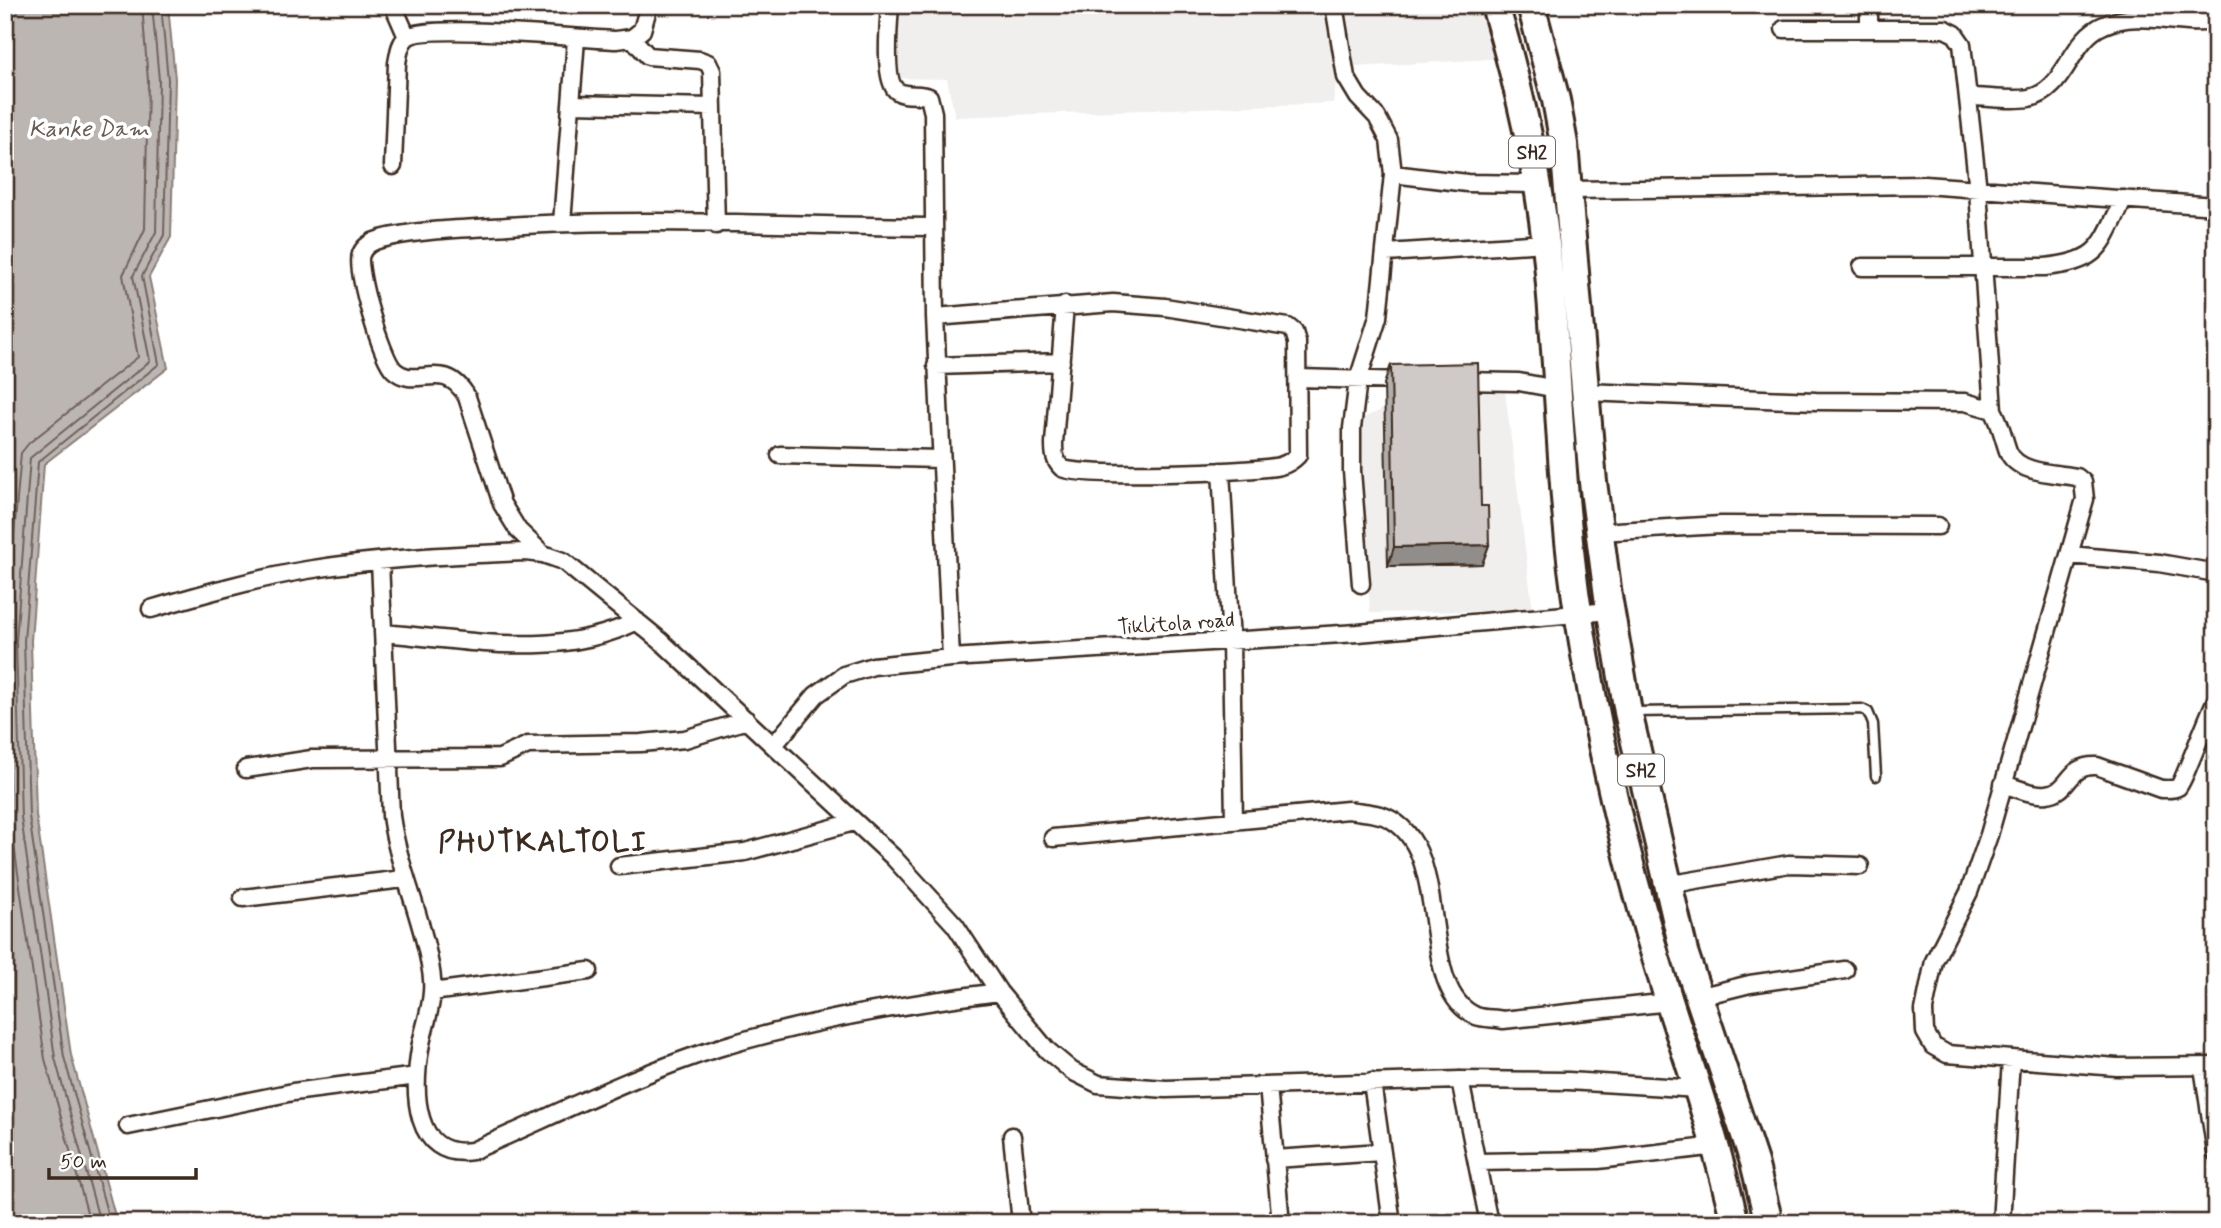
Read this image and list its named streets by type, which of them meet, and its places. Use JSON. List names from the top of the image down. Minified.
{"streets":{"main road":["SH2"],"street":["Tiklitola road"]},"crossings":[["SH2","Tiklitola road"]],"districts":["PHUTKALTOLI"],"water":["Kanke Dam"],"scale_bar":"50 m"}
